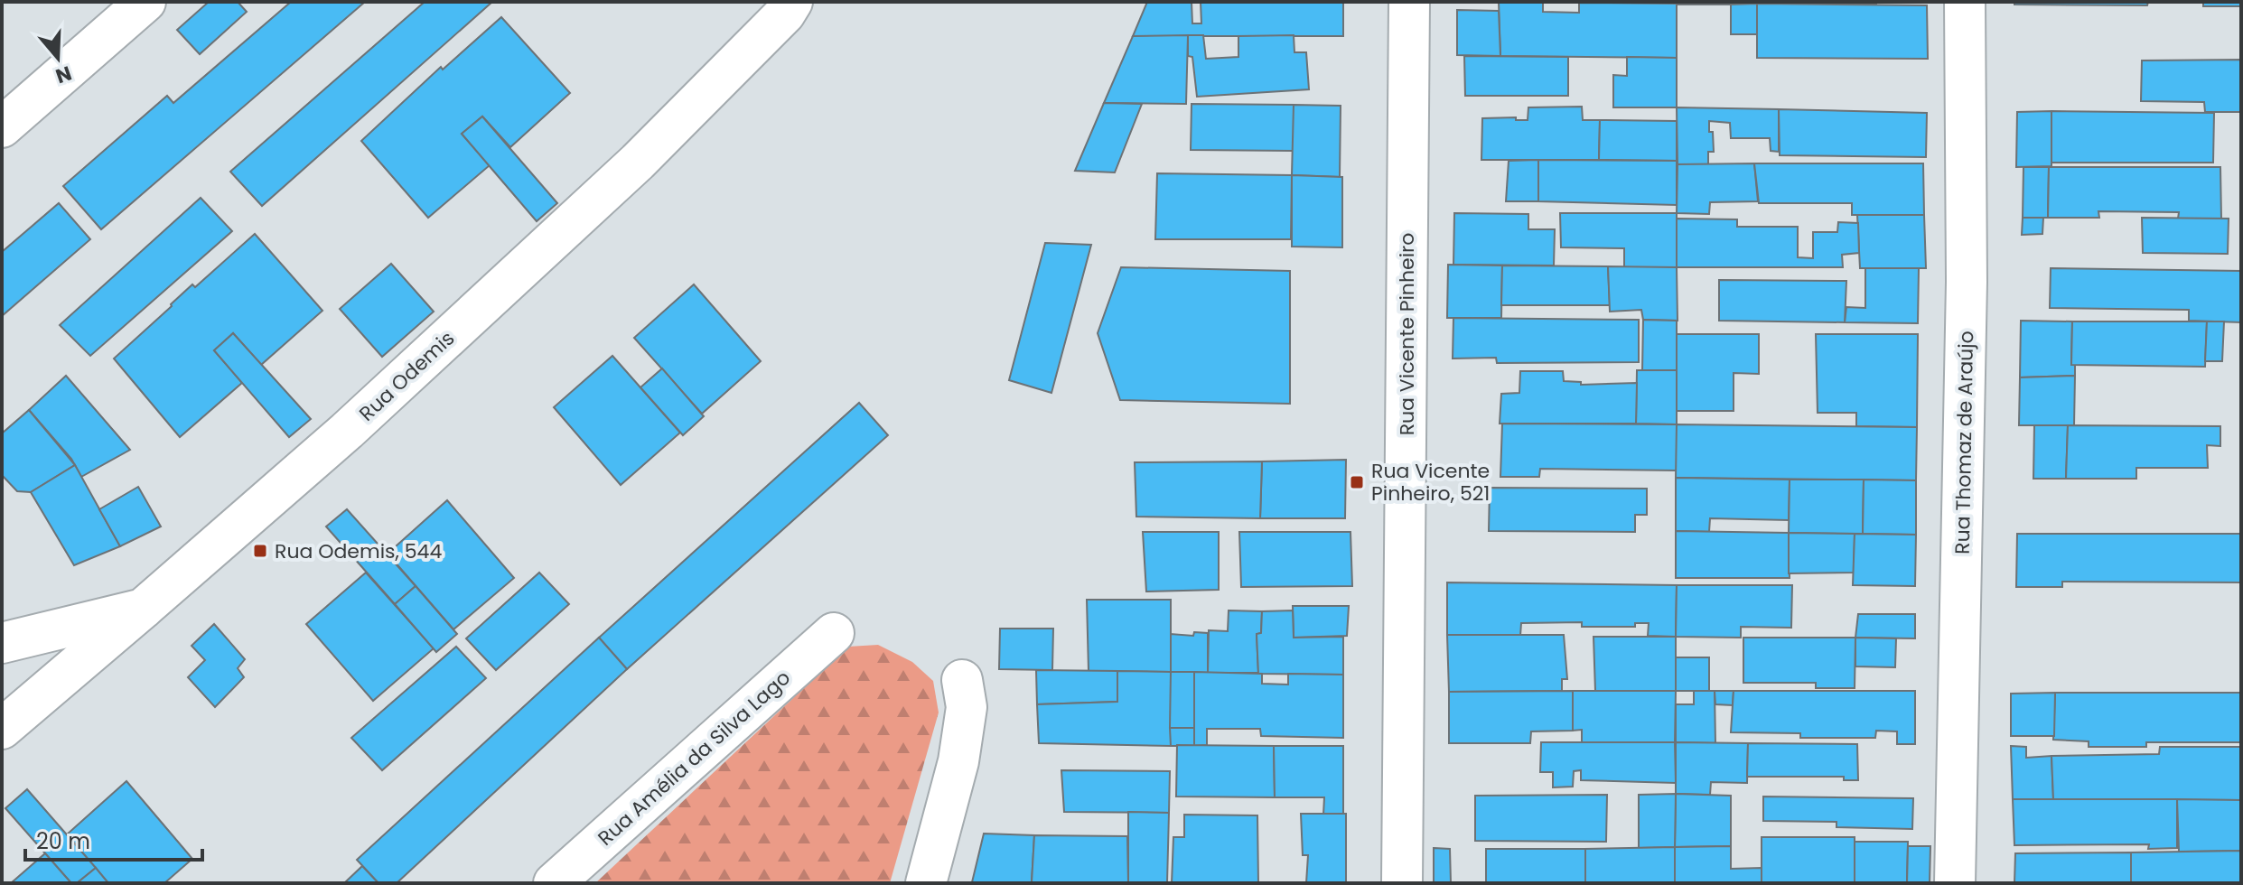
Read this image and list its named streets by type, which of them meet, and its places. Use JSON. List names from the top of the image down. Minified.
{"streets":{"street":["Rua Vicente Pinheiro","Rua Odemis","Rua Thomaz de Araújo","Rua Amélia da Silva Lago"]},"places":{"transit":["Rua Vicente Pinheiro, 521","Rua Odemis, 544"]},"scale_bar":"20 m","north":"bottom"}
